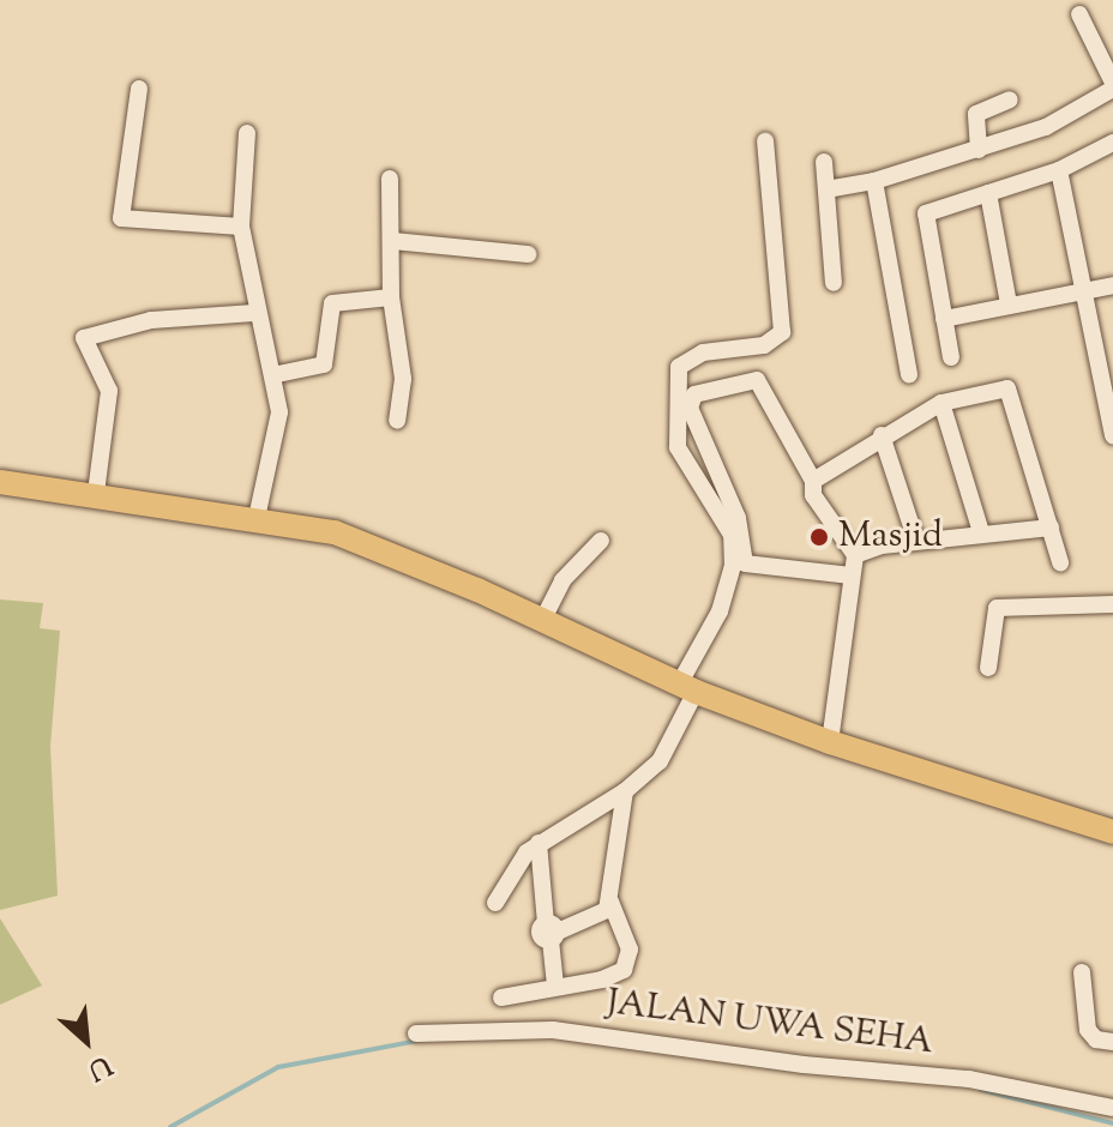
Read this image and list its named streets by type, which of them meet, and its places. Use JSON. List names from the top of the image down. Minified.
{"streets":{"street":["JALAN UWA SEHA"]},"places":["Masjid"],"north":"bottom right"}
